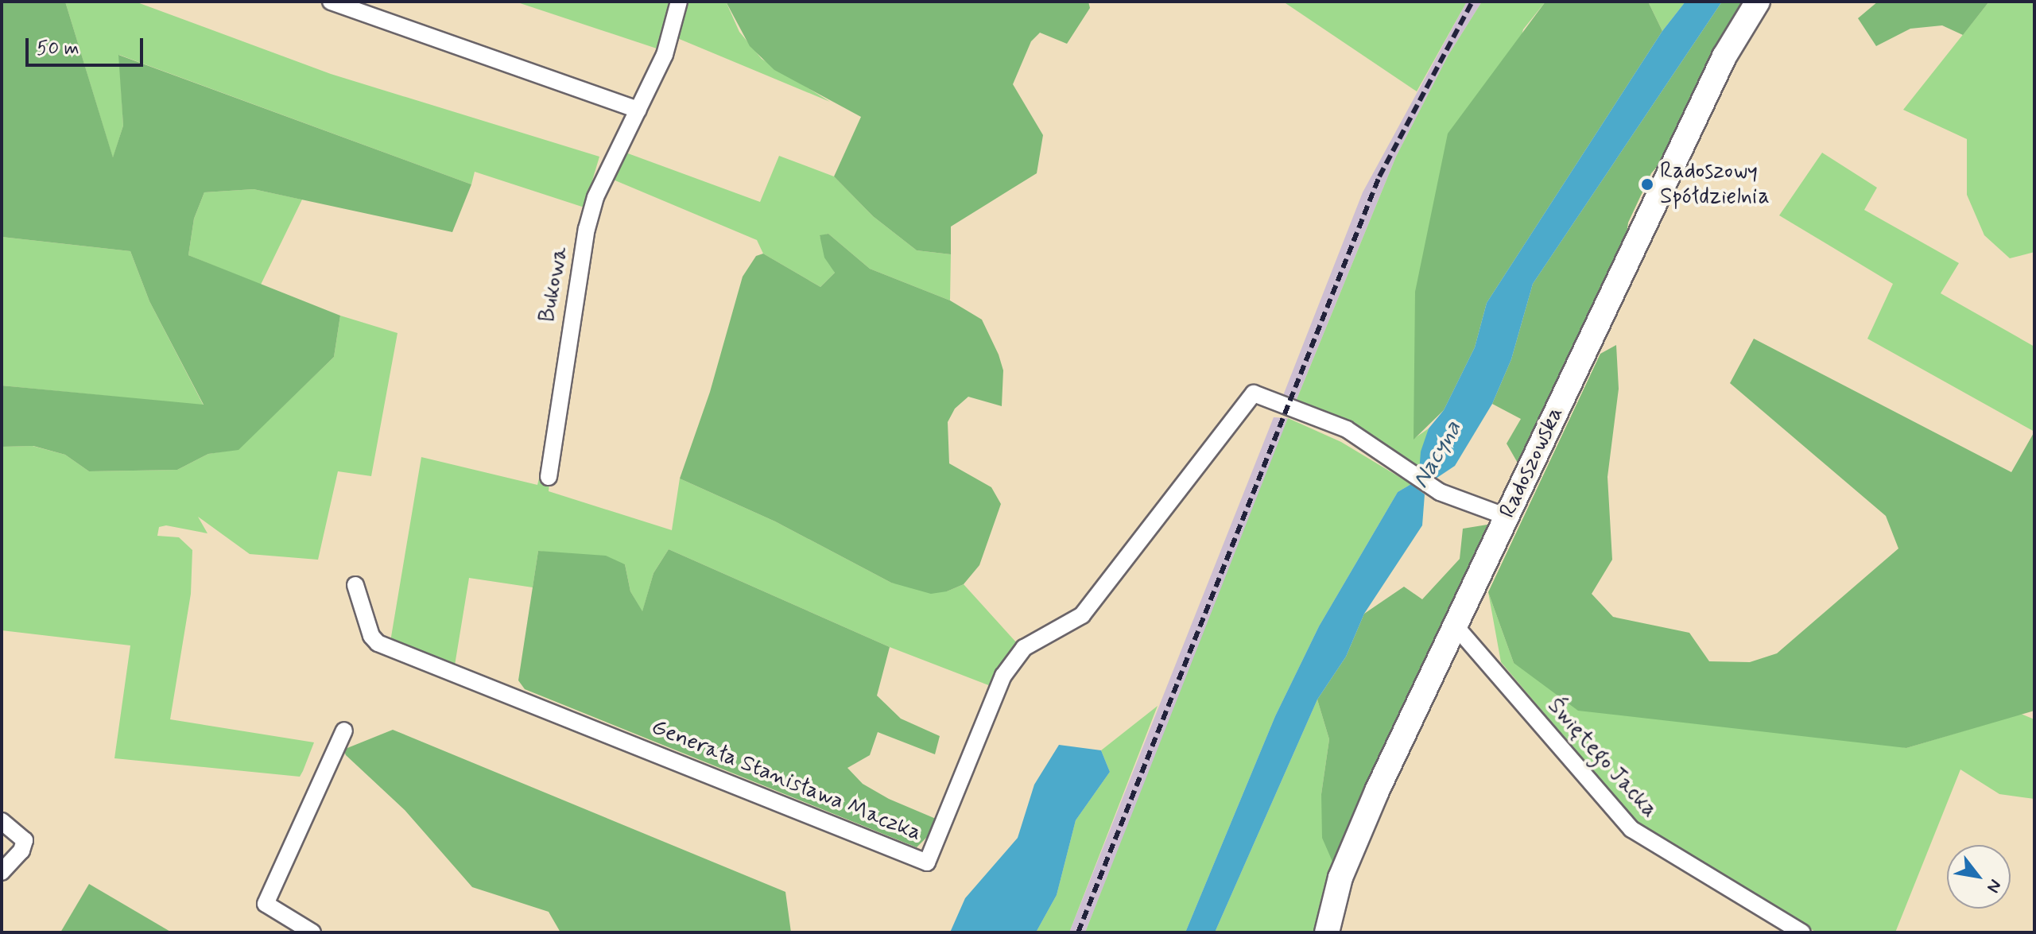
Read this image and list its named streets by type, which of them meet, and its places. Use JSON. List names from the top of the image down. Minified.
{"streets":{"street":["Bukowa","Radoszowska","Świętego Jacka","Generała Stanisława Maczka"]},"crossings":[["Radoszowska","Świętego Jacka"],["Radoszowska","Generała Stanisława Maczka"]],"water":["Nacyna"],"places":["Radoszowy Spółdzielnia"],"scale_bar":"50 m","north":"bottom right"}
